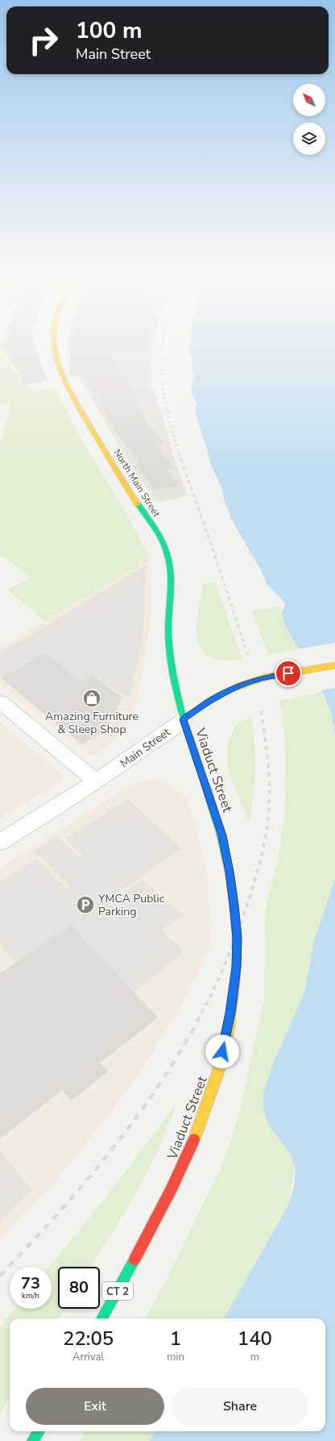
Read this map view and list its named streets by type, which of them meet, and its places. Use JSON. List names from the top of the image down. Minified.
{"streets":{"main road":["North Main Street","Main Street","Viaduct Street","CT 2"]},"crossings":[["North Main Street","Main Street"],["North Main Street","Viaduct Street"],["Main Street","Viaduct Street"]],"places":{"shop":["Amazing Furniture & Sleep Shop"],"parking":["YMCA Public Parking"]},"north":"top left","page":{"turn":["100 m","Main Street"],"speed":"73 km/h","limit":"80","eta":["22:05","Arrival","1","min","140","m"],"buttons":["Exit","Share"]}}
